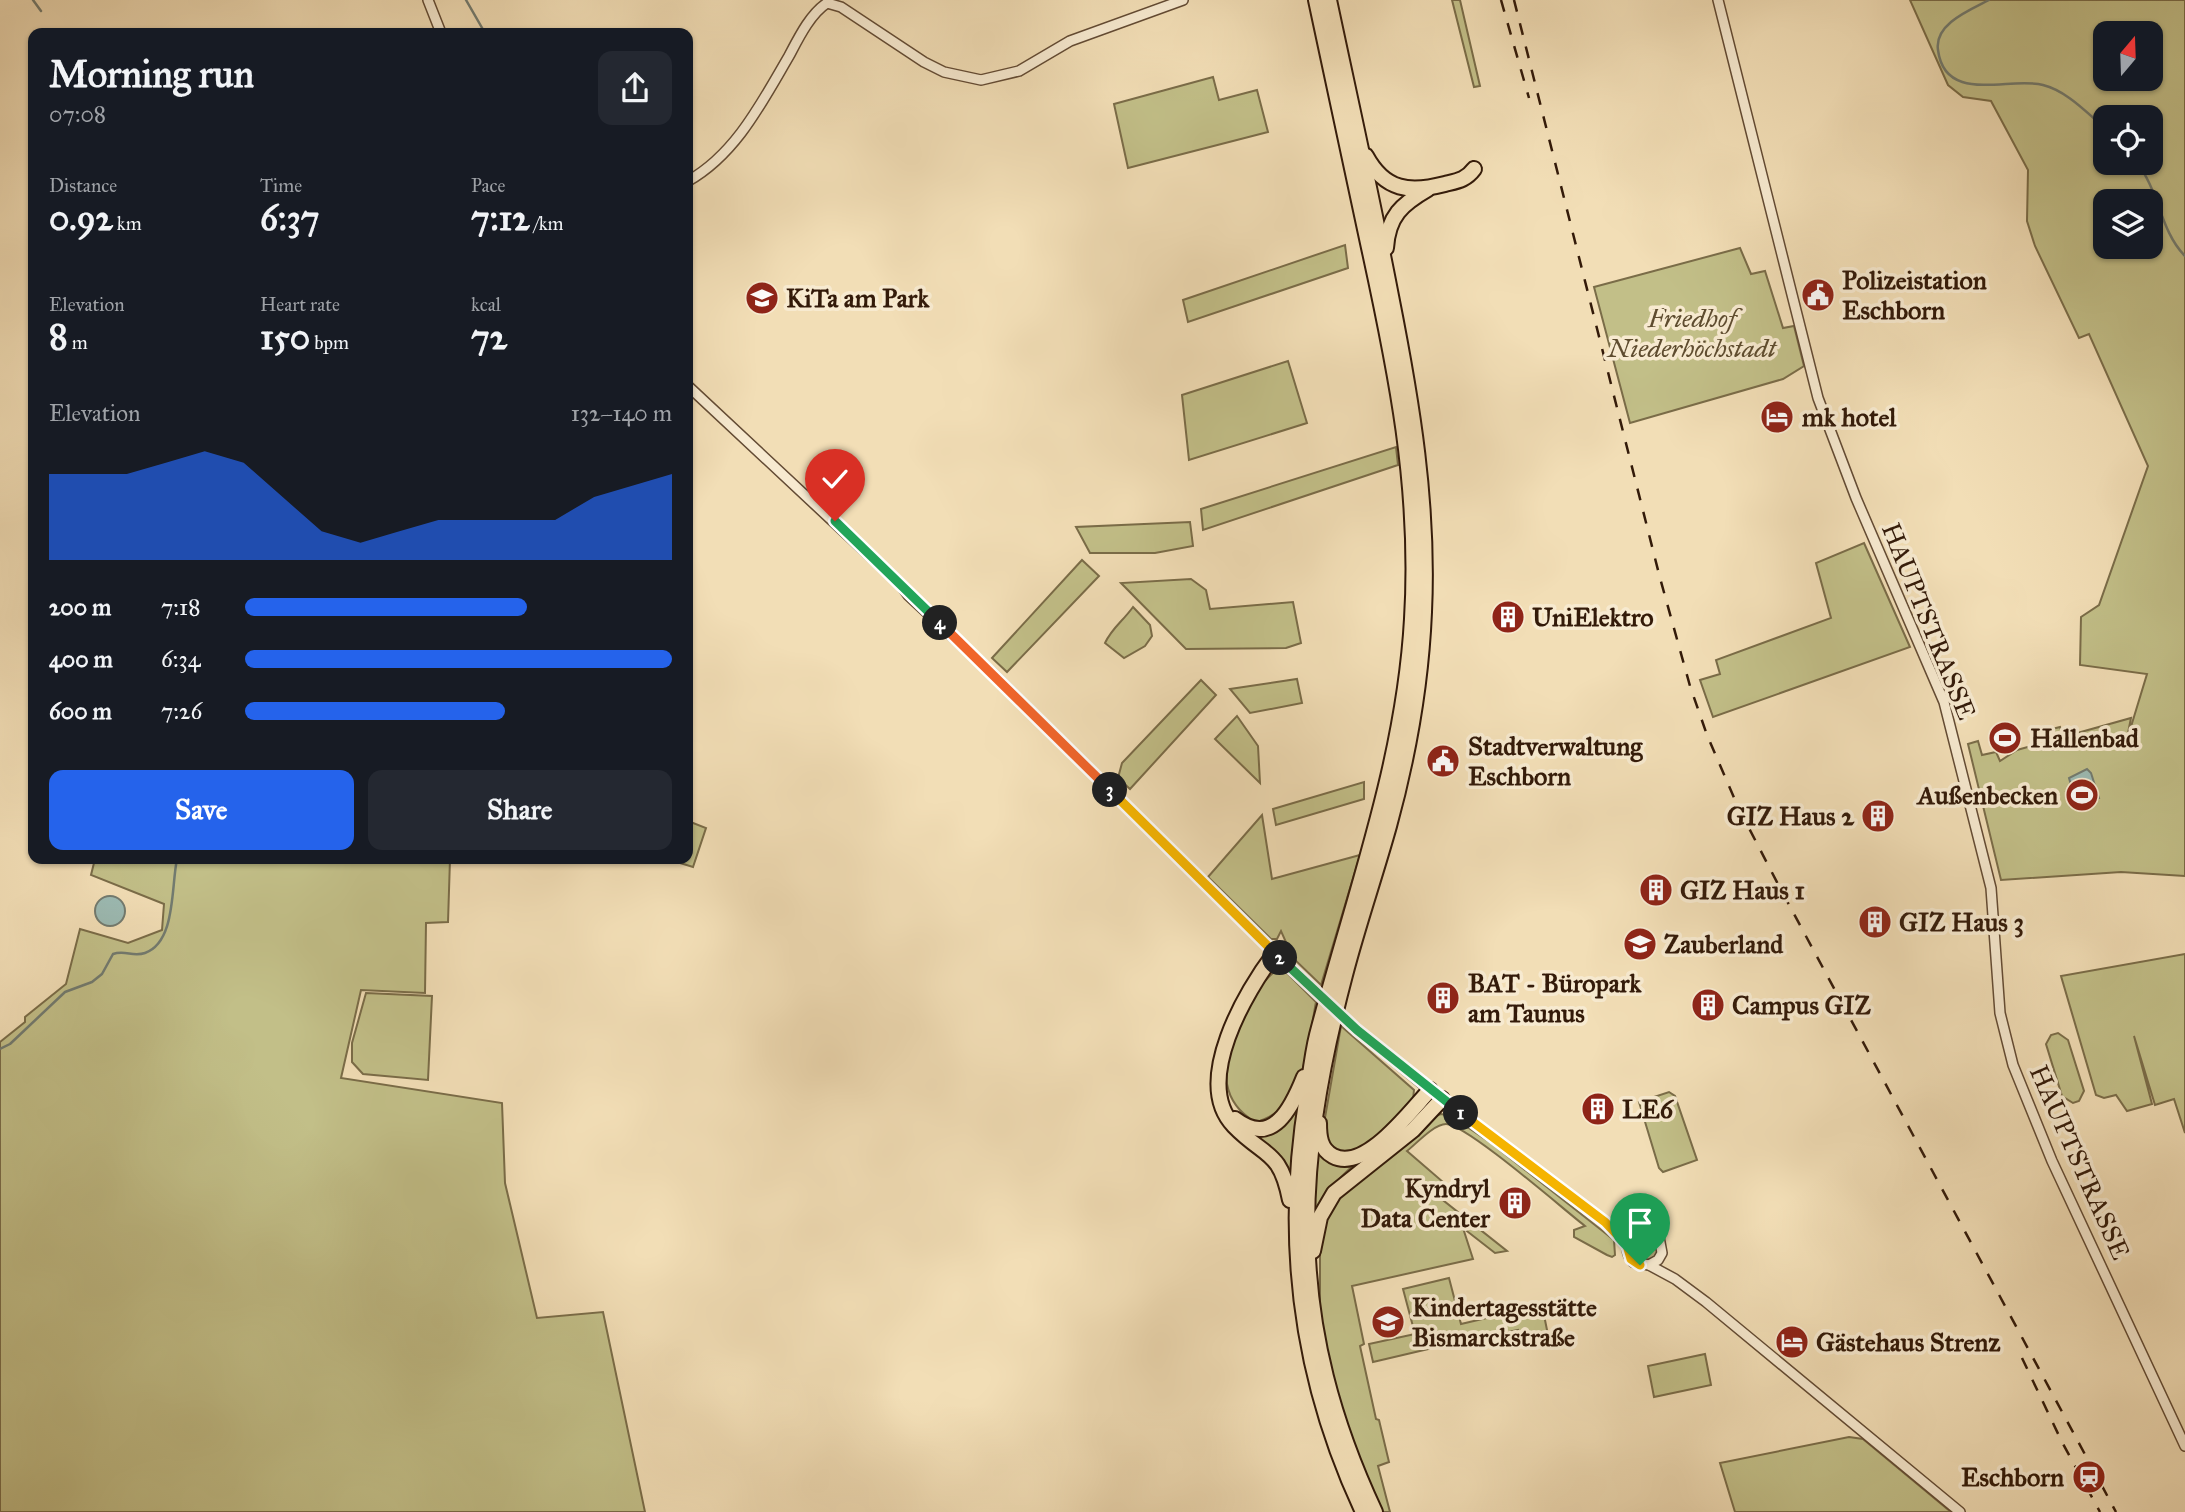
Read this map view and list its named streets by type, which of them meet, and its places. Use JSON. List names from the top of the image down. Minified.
{"streets":{"street":["HAUPTSTRASSE"]},"parks":["Friedhof Niederhöchstadt"],"places":{"public building":["Polizeistation Eschborn","Stadtverwaltung Eschborn"],"school or university":["KiTa am Park","Zauberland","Kindertagesstätte Bismarckstraße"],"hotel":["mk hotel","Gästehaus Strenz"],"building":["UniElektro","GIZ Haus 2","GIZ Haus 1","GIZ Haus 3","BAT - Büropark am Taunus","Campus GIZ","LE6","Kyndryl Data Center"],"sports":["Hallenbad","Außenbecken"],"station":["Eschborn"]},"north":"top","page":{"heading":["Morning run","07:08"],"stats":[["Distance","0.92 km"],["Time","6:37"],["Pace","7:12 /km"],["Elevation","8 m"],["Heart rate","150 bpm"],["kcal","72"]],"chart":["Elevation","132–140 m"],"list":[{"name":"200 m","note":"7:18"},{"name":"400 m","note":"6:34"},{"name":"600 m","note":"7:26"}],"pins":["4","3","2","1"],"buttons":["Save","Share"]}}
